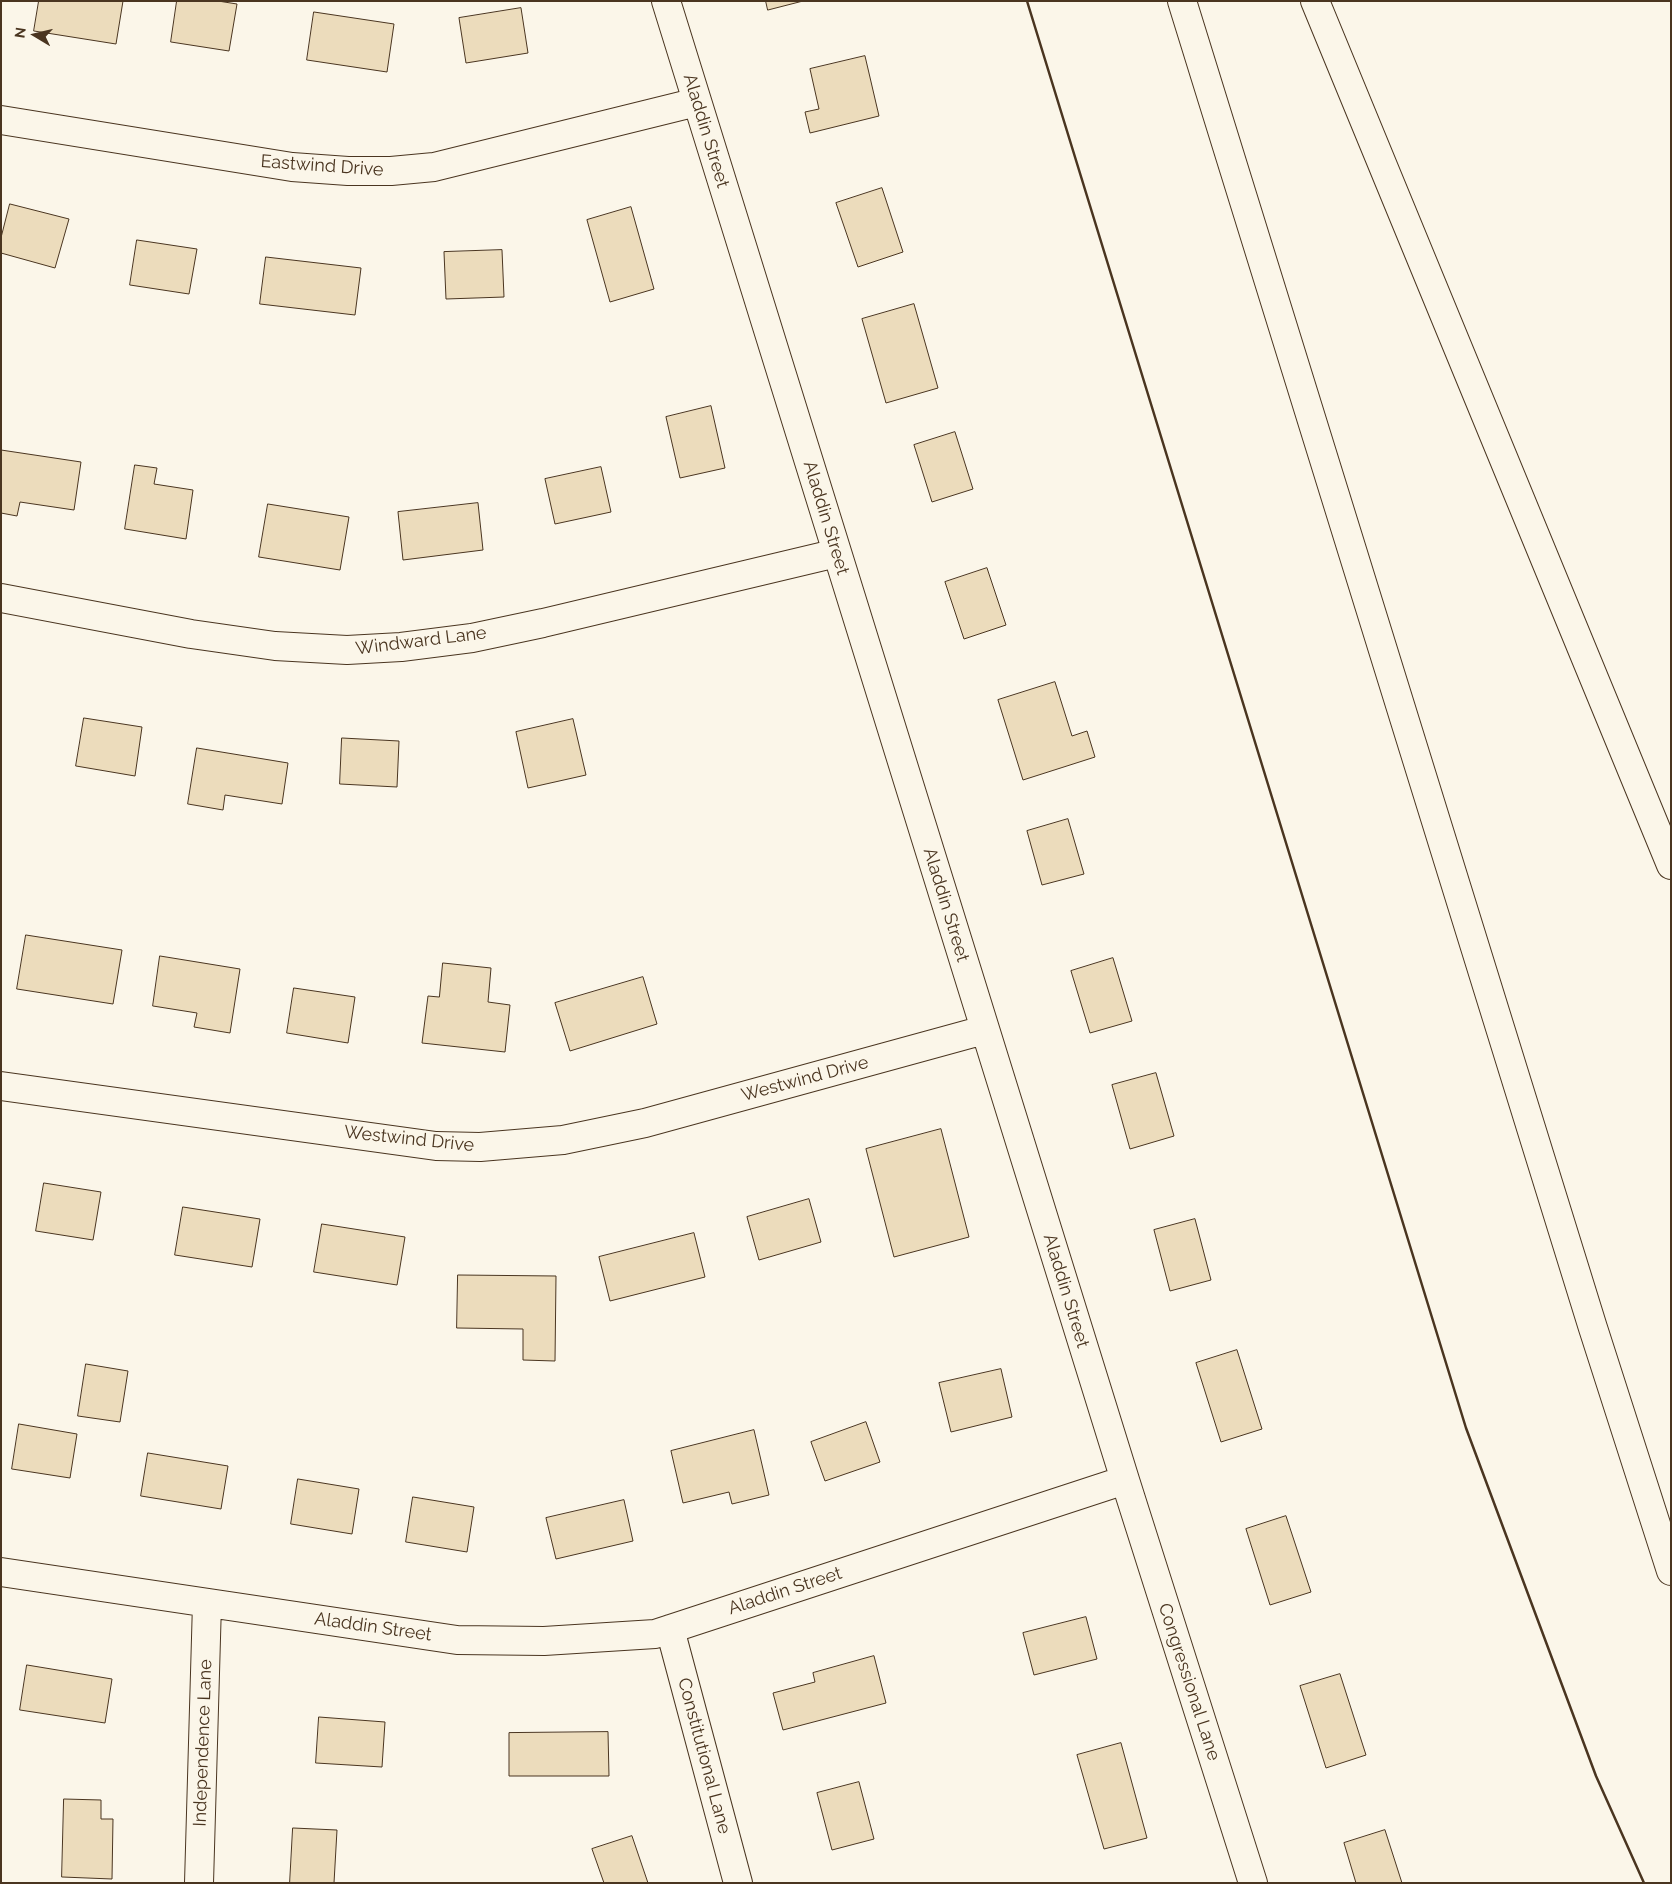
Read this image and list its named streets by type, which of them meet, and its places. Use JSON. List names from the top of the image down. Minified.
{"streets":{"main road":["Aladdin Street","Eastwind Drive","Windward Lane","Westwind Drive","Congressional Lane","Independence Lane","Constitutional Lane"]},"crossings":[["Aladdin Street","Eastwind Drive"],["Aladdin Street","Windward Lane"],["Aladdin Street","Westwind Drive"],["Aladdin Street","Congressional Lane"],["Aladdin Street","Independence Lane"],["Aladdin Street","Constitutional Lane"]],"north":"left"}
